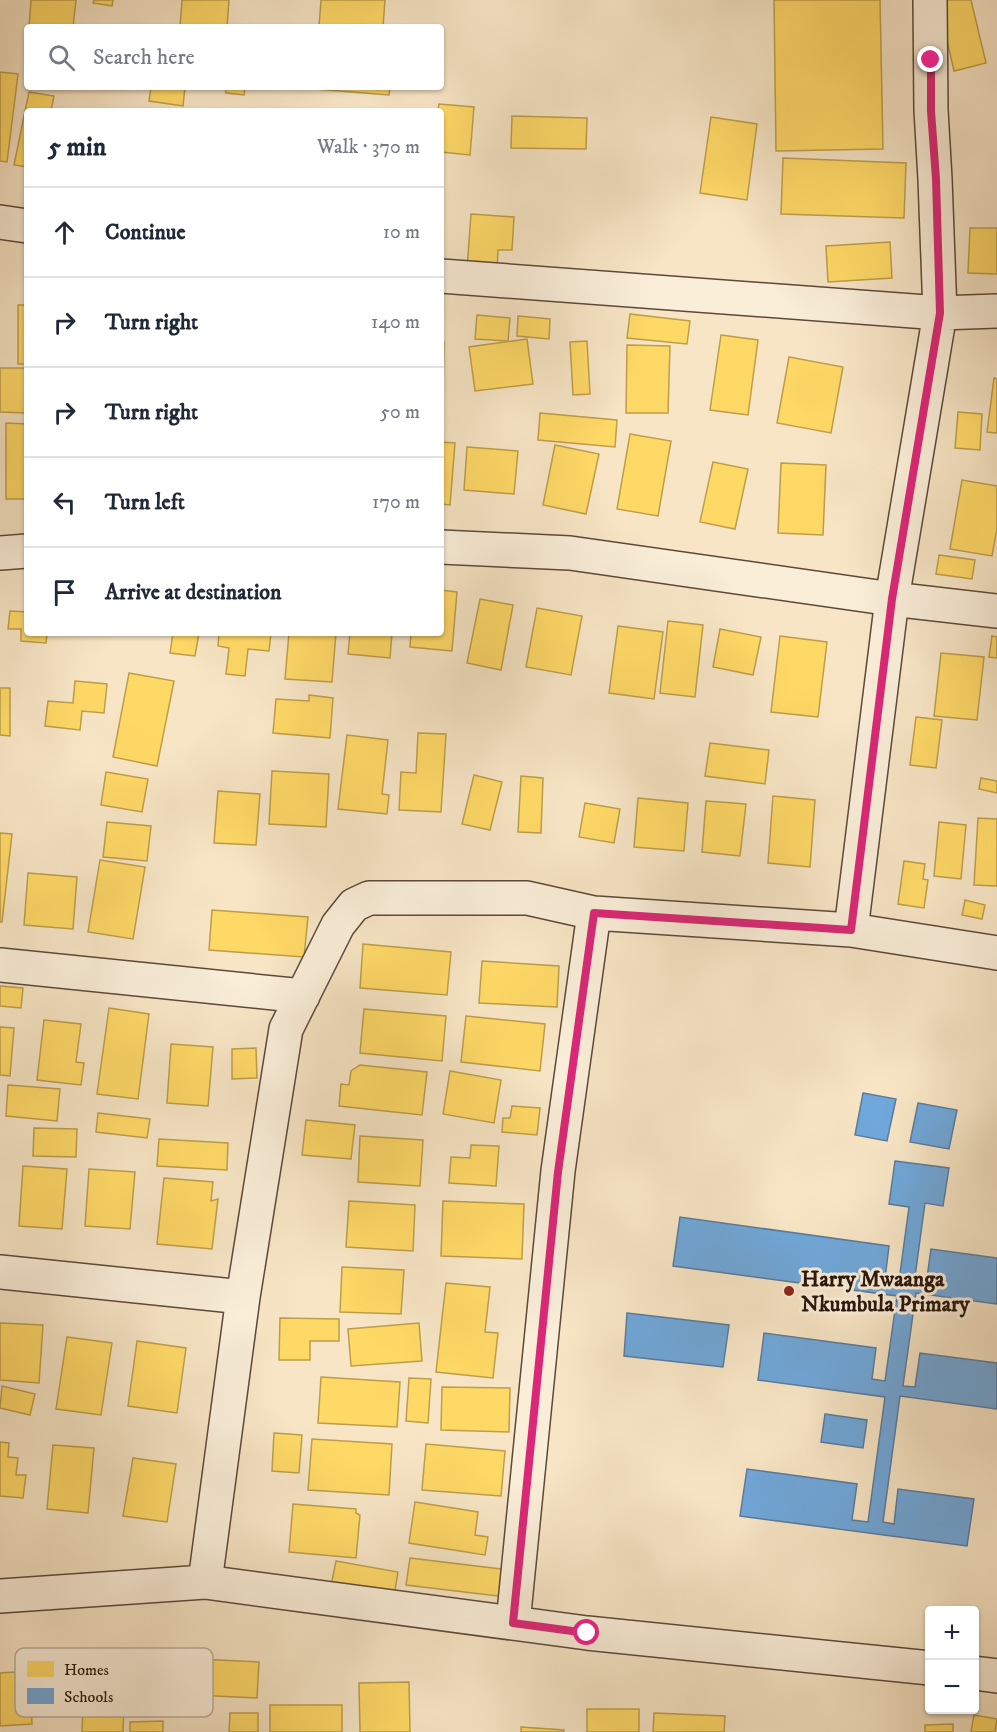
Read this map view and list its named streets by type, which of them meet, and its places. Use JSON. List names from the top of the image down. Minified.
{"places":["Harry Mwaanga Nkumbula Primary"],"legend":["Homes","Schools"],"page":{"search":"Search here","heading":["5 min","Walk · 370 m"],"list":[["Continue","10 m"],["Turn right","140 m"],["Turn right","50 m"],["Turn left","170 m"],"Arrive at destination"],"map_buttons":["+","−"]}}
